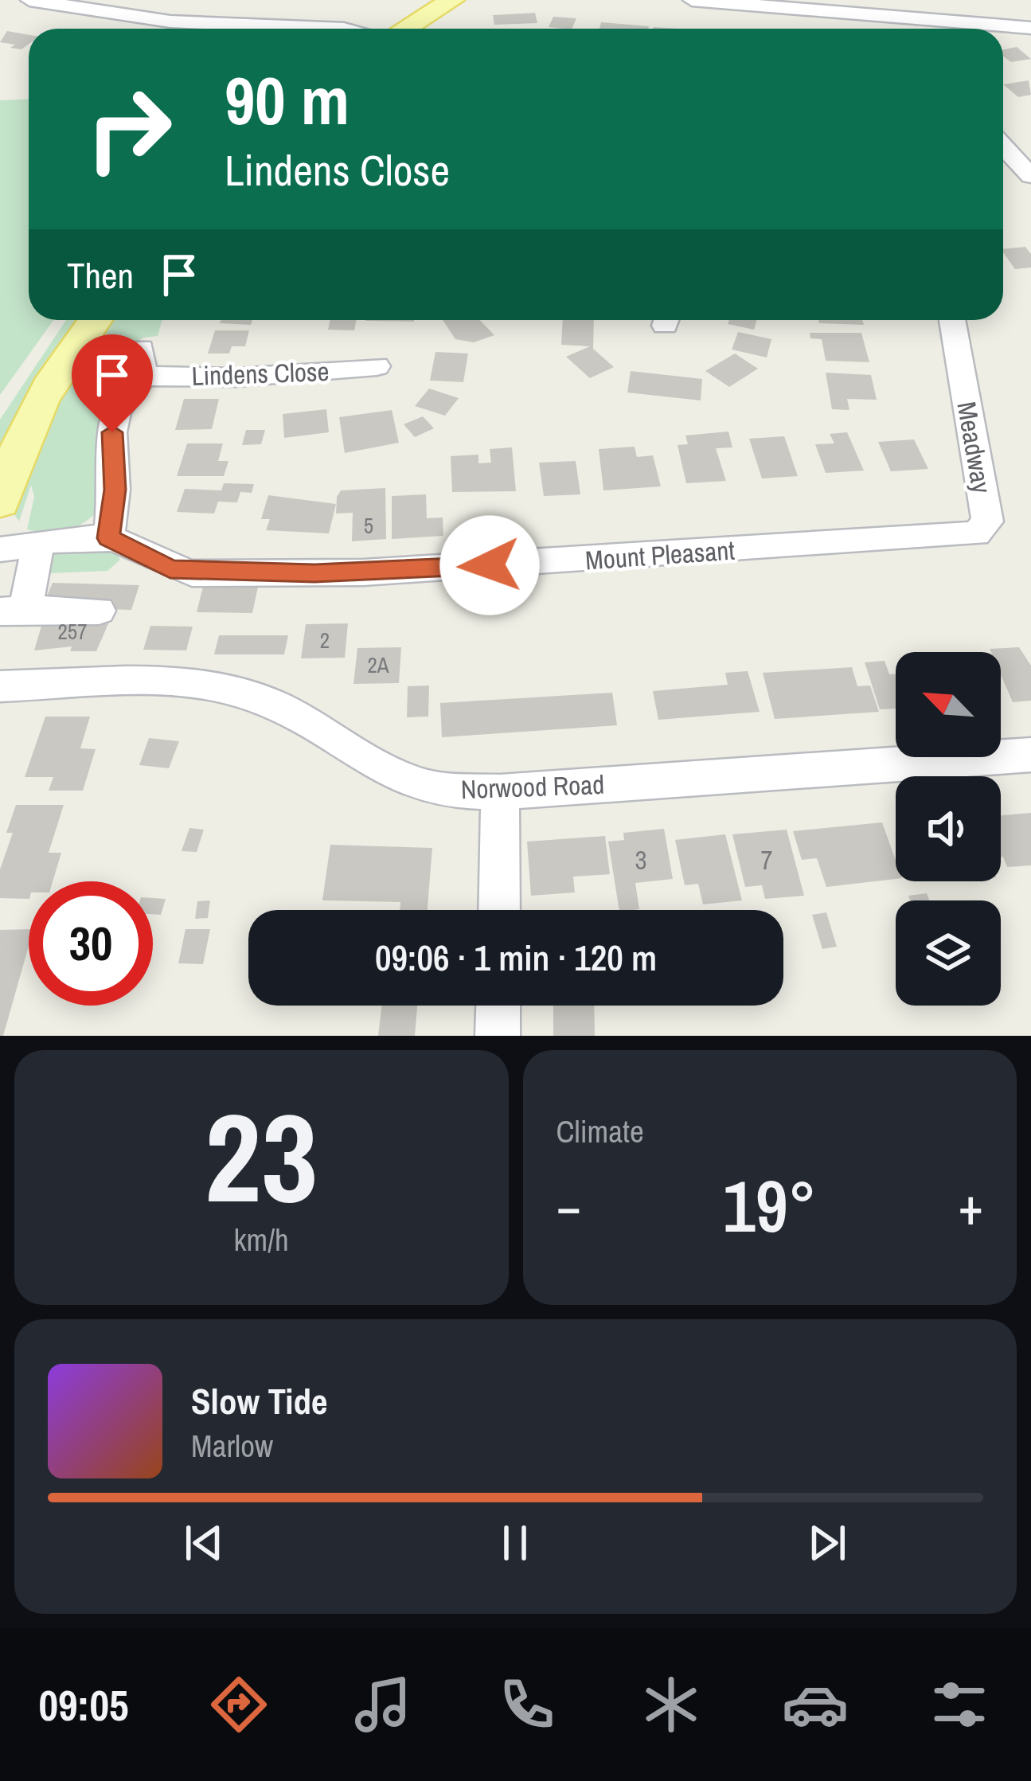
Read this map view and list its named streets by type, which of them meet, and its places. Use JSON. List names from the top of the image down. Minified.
{"streets":{"street":["Lindens Close","Meadway","Mount Pleasant","Norwood Road"]},"crossings":[["Lindens Close","Mount Pleasant"],["Meadway","Mount Pleasant"]],"house_numbers":["5","257","2","2A","3","7"],"north":"top left","page":{"turn":["90 m","Lindens Close"],"then":"Then","limit":"30","trip":"09:06 · 1 min · 120 m","tile":[["23","km/h"],"Climate"],"heat":["−","19°","+"],"song":["Slow Tide","Marlow"],"tabs":"09:05"}}
